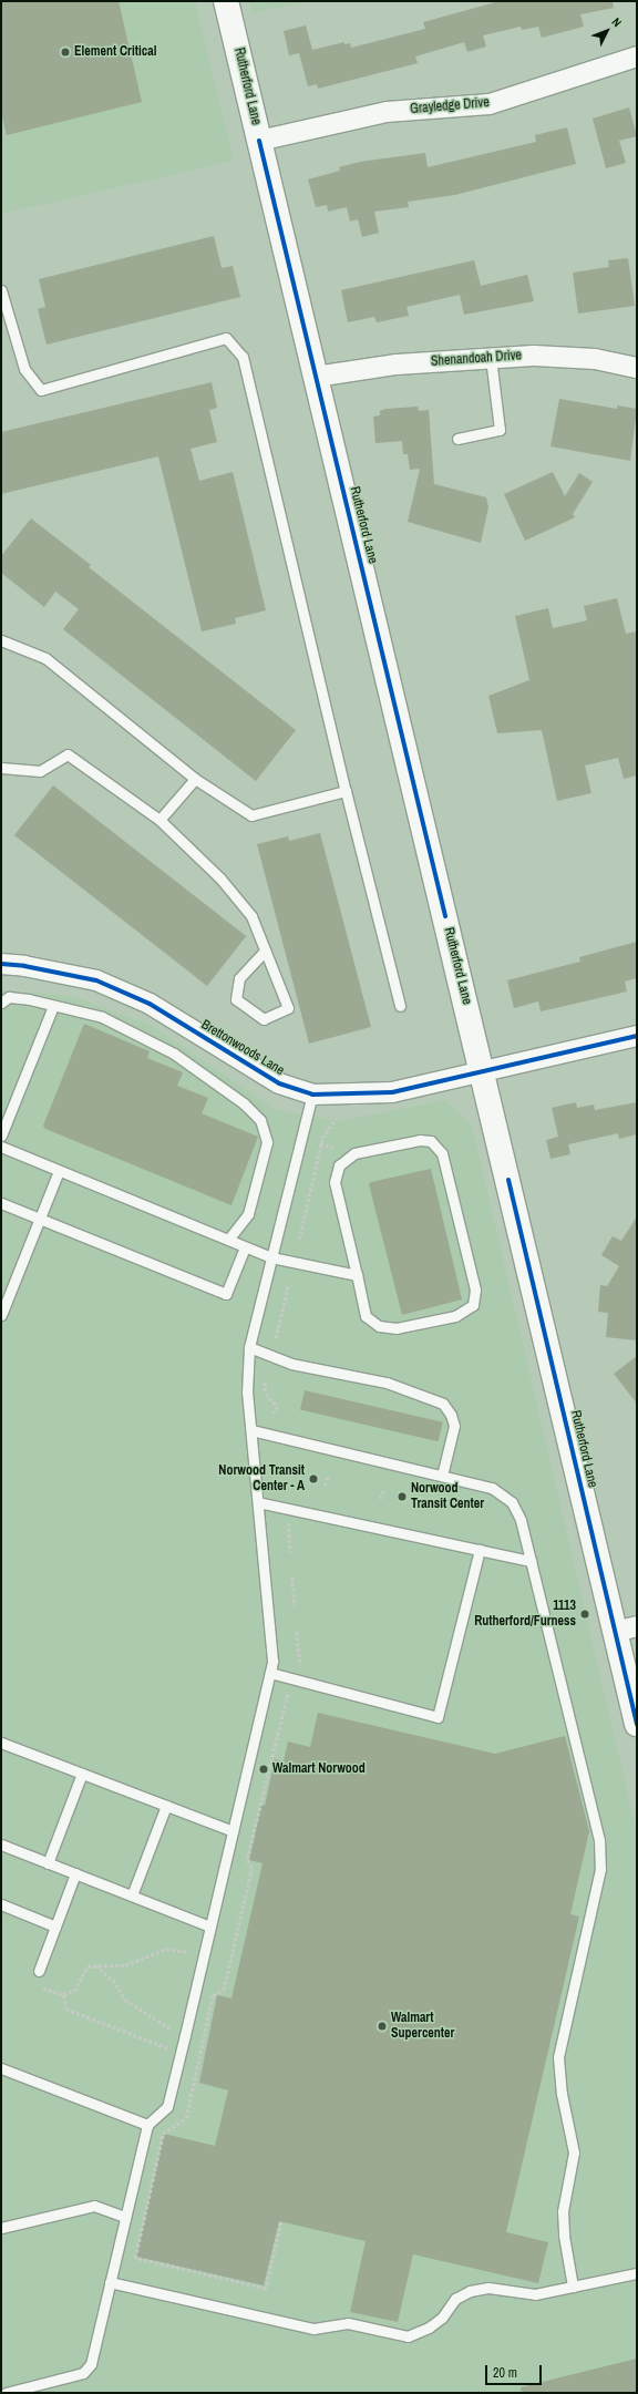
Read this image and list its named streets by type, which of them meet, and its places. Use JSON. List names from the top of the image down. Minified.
{"streets":{"street":["Rutherford Lane","Grayledge Drive","Shenandoah Drive","Brettonwoods Lane"]},"crossings":[["Rutherford Lane","Grayledge Drive"],["Rutherford Lane","Shenandoah Drive"],["Rutherford Lane","Brettonwoods Lane"]],"places":["Element Critical","Norwood Transit Center - A","Norwood Transit Center","1113 Rutherford/Furness","Walmart Norwood","Walmart Supercenter"],"scale_bar":"20 m","north":"top right"}
